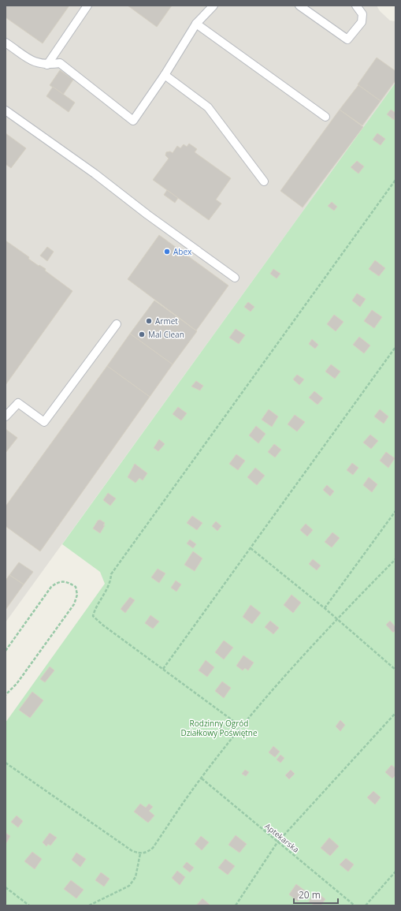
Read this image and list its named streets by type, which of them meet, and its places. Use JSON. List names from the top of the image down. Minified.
{"streets":{"path":["Aptekarska"]},"parks":["Rodzinny Ogród Działkowy Poświętne"],"places":["Abex","Armet","Mal Clean"],"scale_bar":"20 m"}
